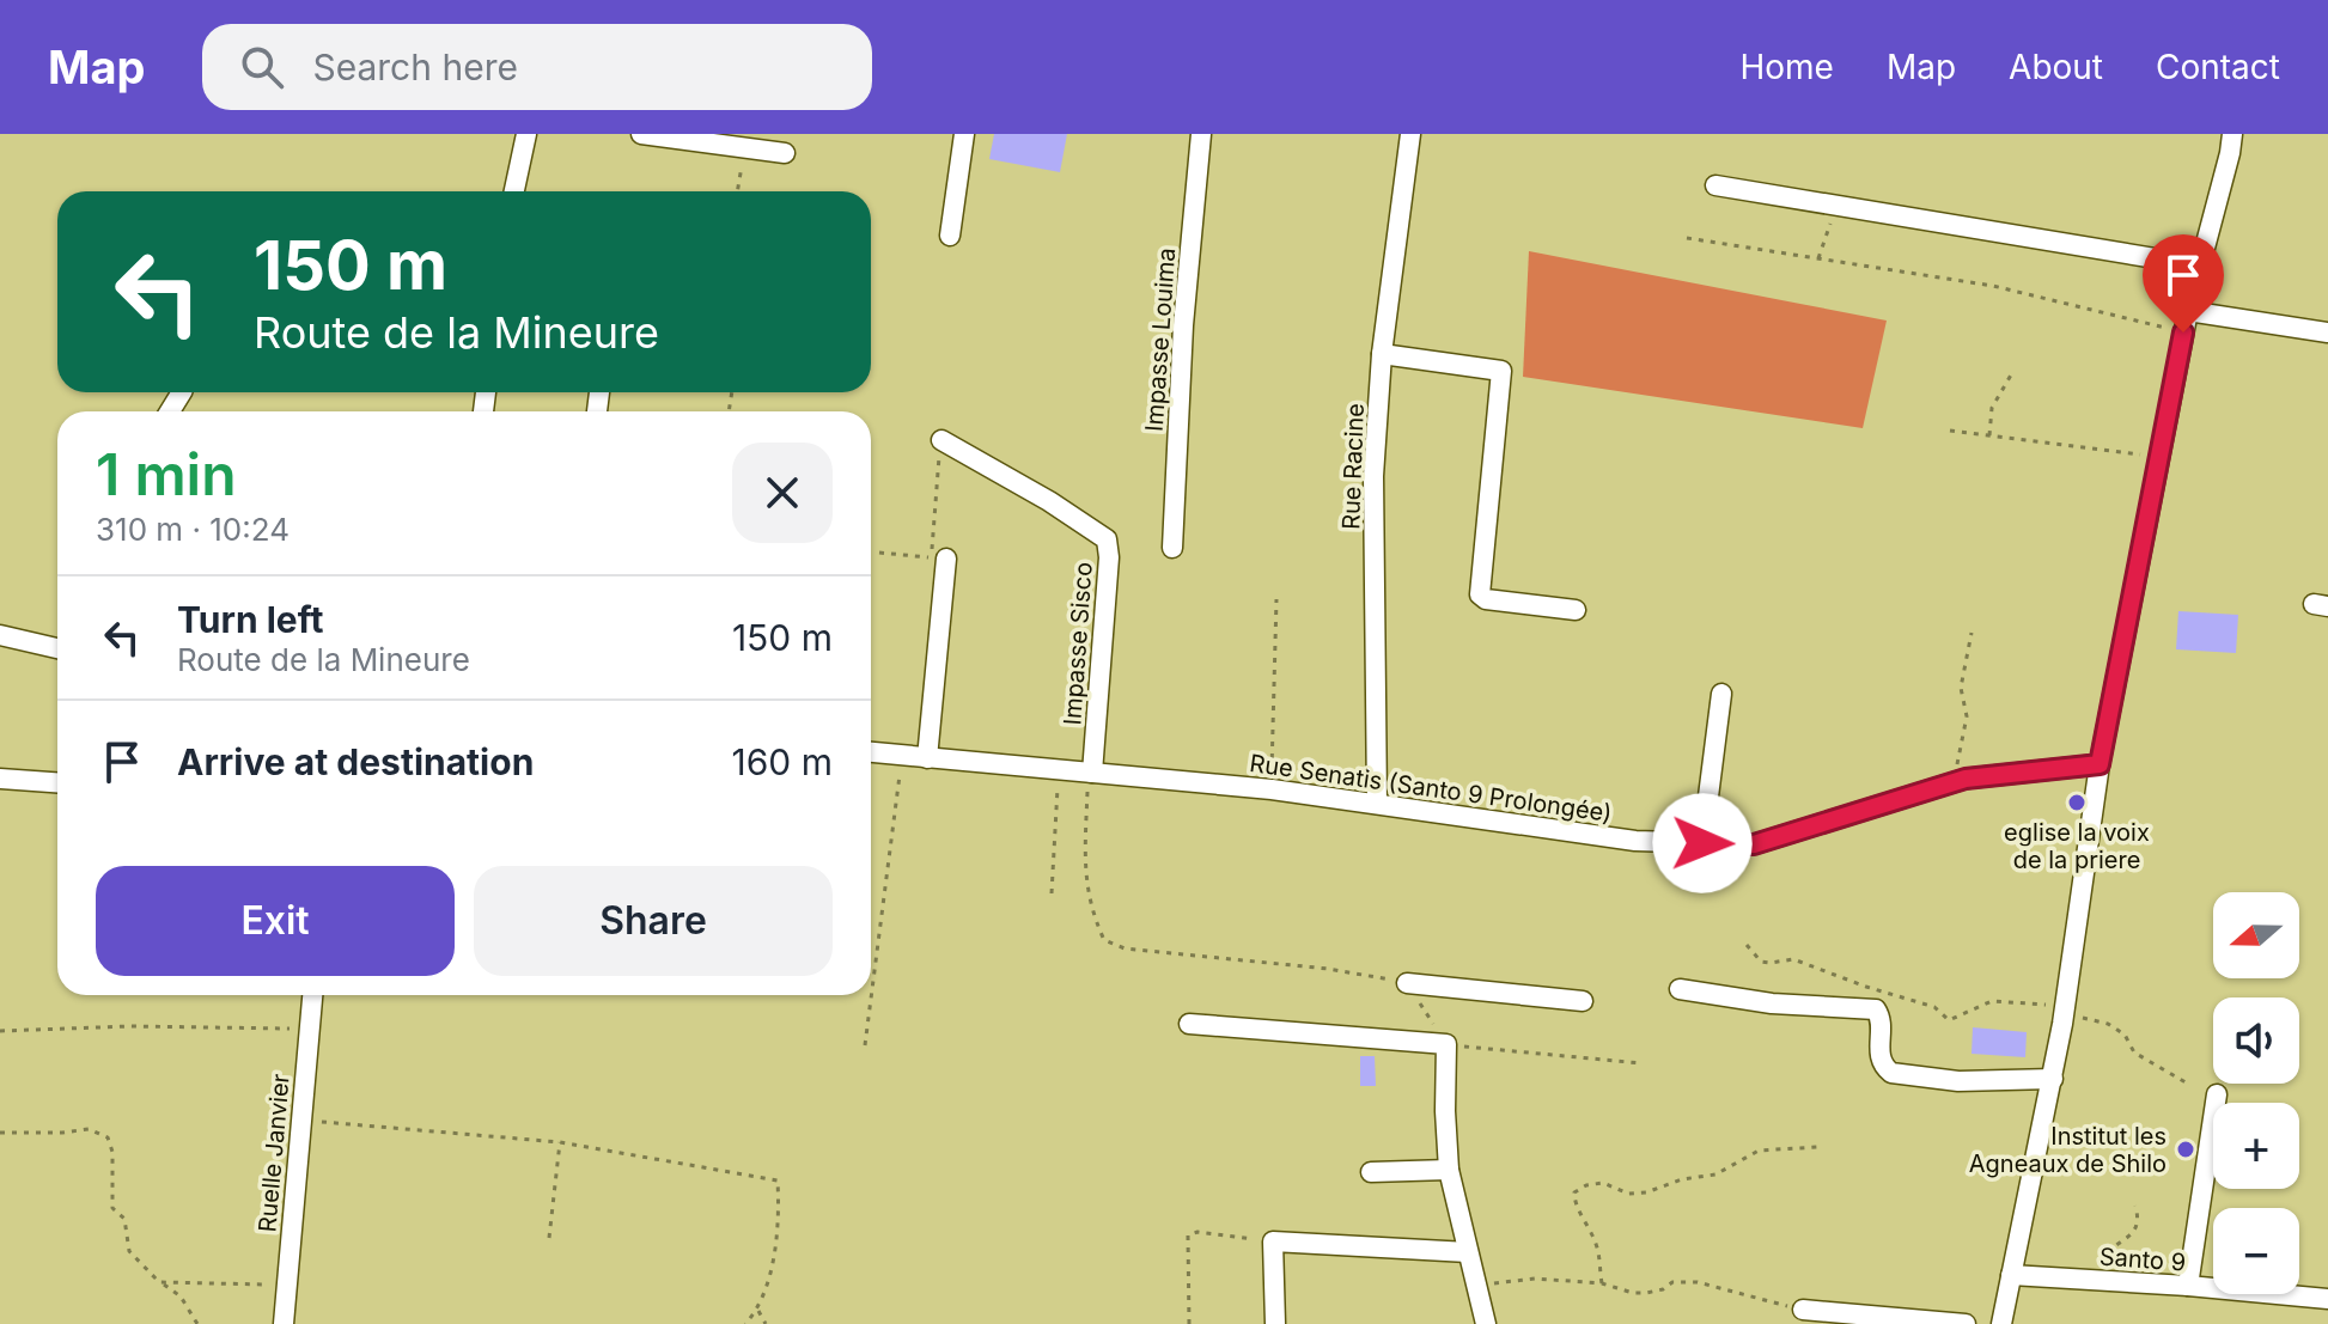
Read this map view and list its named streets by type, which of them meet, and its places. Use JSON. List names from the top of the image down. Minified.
{"streets":{"street":["Impasse Louima","Rue Racine","Impasse Sisco","Rue Senatis (Santo 9 Prolongée)","Ruelle Janvier","Santo 9"]},"crossings":[["Rue Racine","Rue Senatis (Santo 9 Prolongée)"],["Impasse Sisco","Rue Senatis (Santo 9 Prolongée)"]],"places":["eglise la voix de la priere","Institut les Agneaux de Shilo"],"north":"left","page":{"header":"Map","search":"Search here","nav":["Home","Map","About","Contact"],"turn":["150 m","Route de la Mineure"],"heading":["1 min","310 m · 10:24"],"list":[{"name":"Turn left","note":"Route de la Mineure","value":"150 m"},{"name":"Arrive at destination","value":"160 m"}],"buttons":["Exit","Share"],"map_buttons":["+","−"]}}
